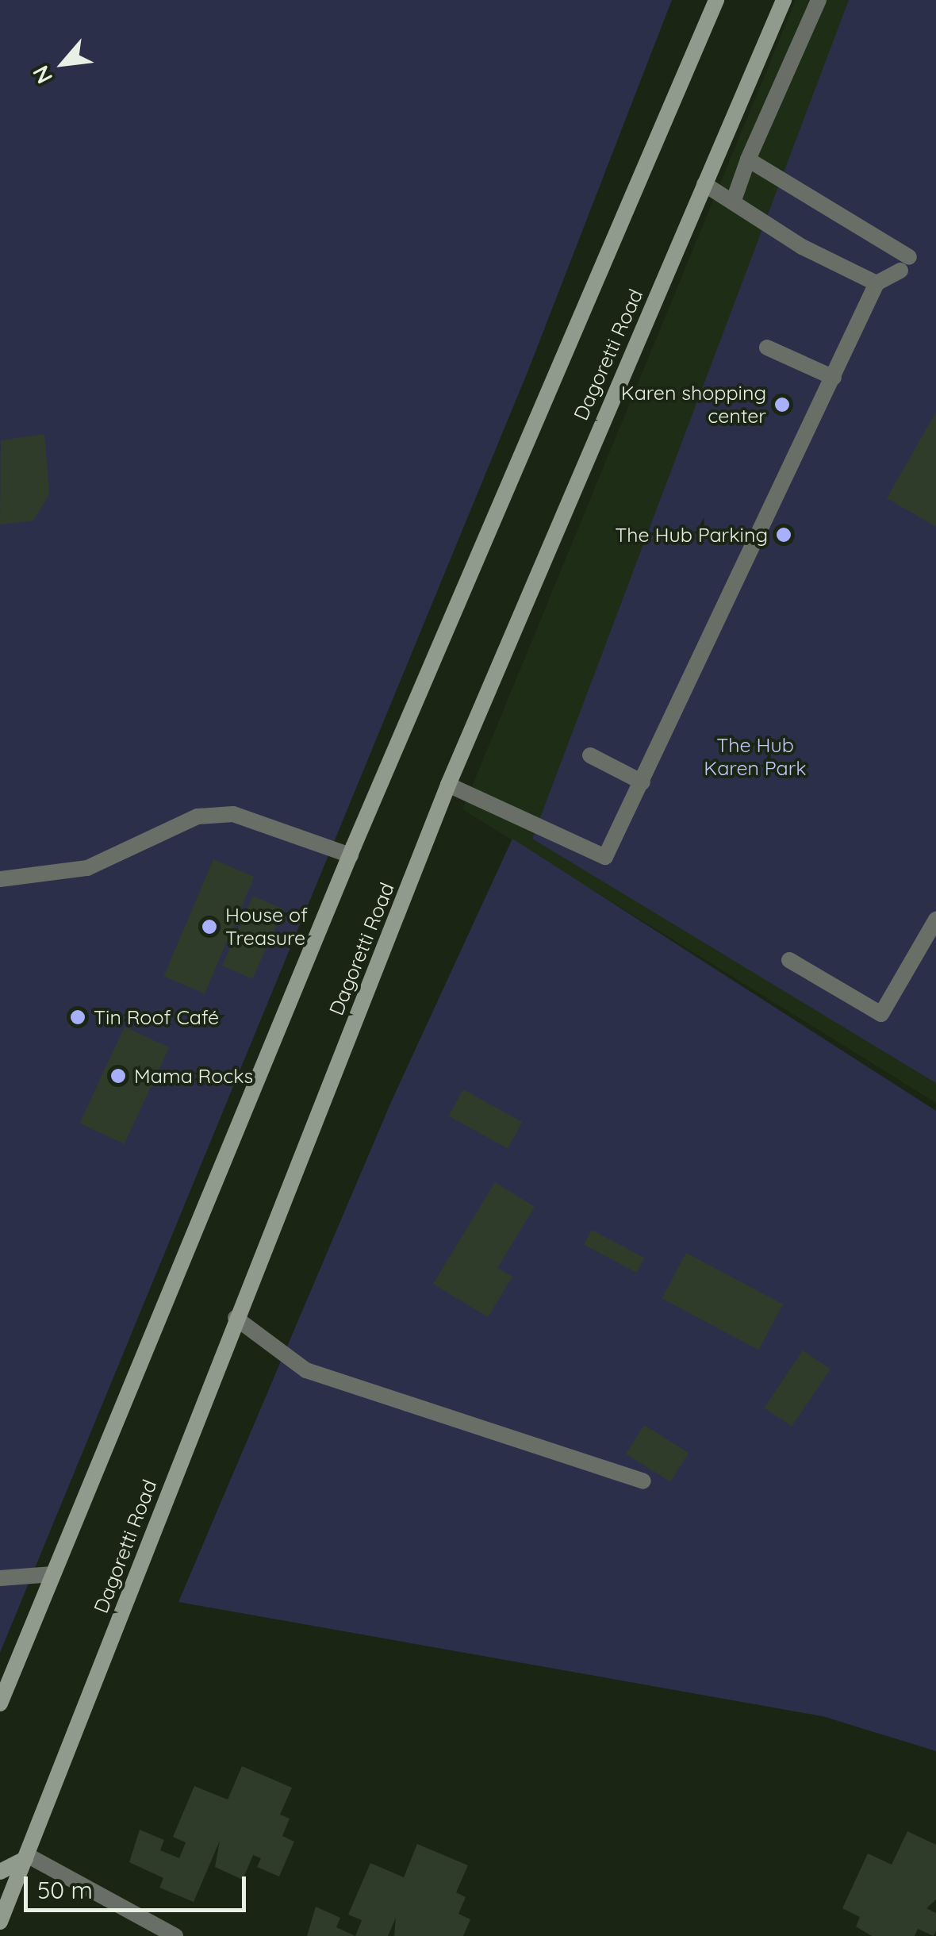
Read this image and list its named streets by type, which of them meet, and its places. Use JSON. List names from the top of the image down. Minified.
{"streets":{"main road":["Dagoretti Road"]},"parks":["The Hub Karen Park"],"places":["Karen shopping center","The Hub Parking","House of Treasure","Tin Roof Café","Mama Rocks"],"scale_bar":"50 m","north":"bottom left"}
